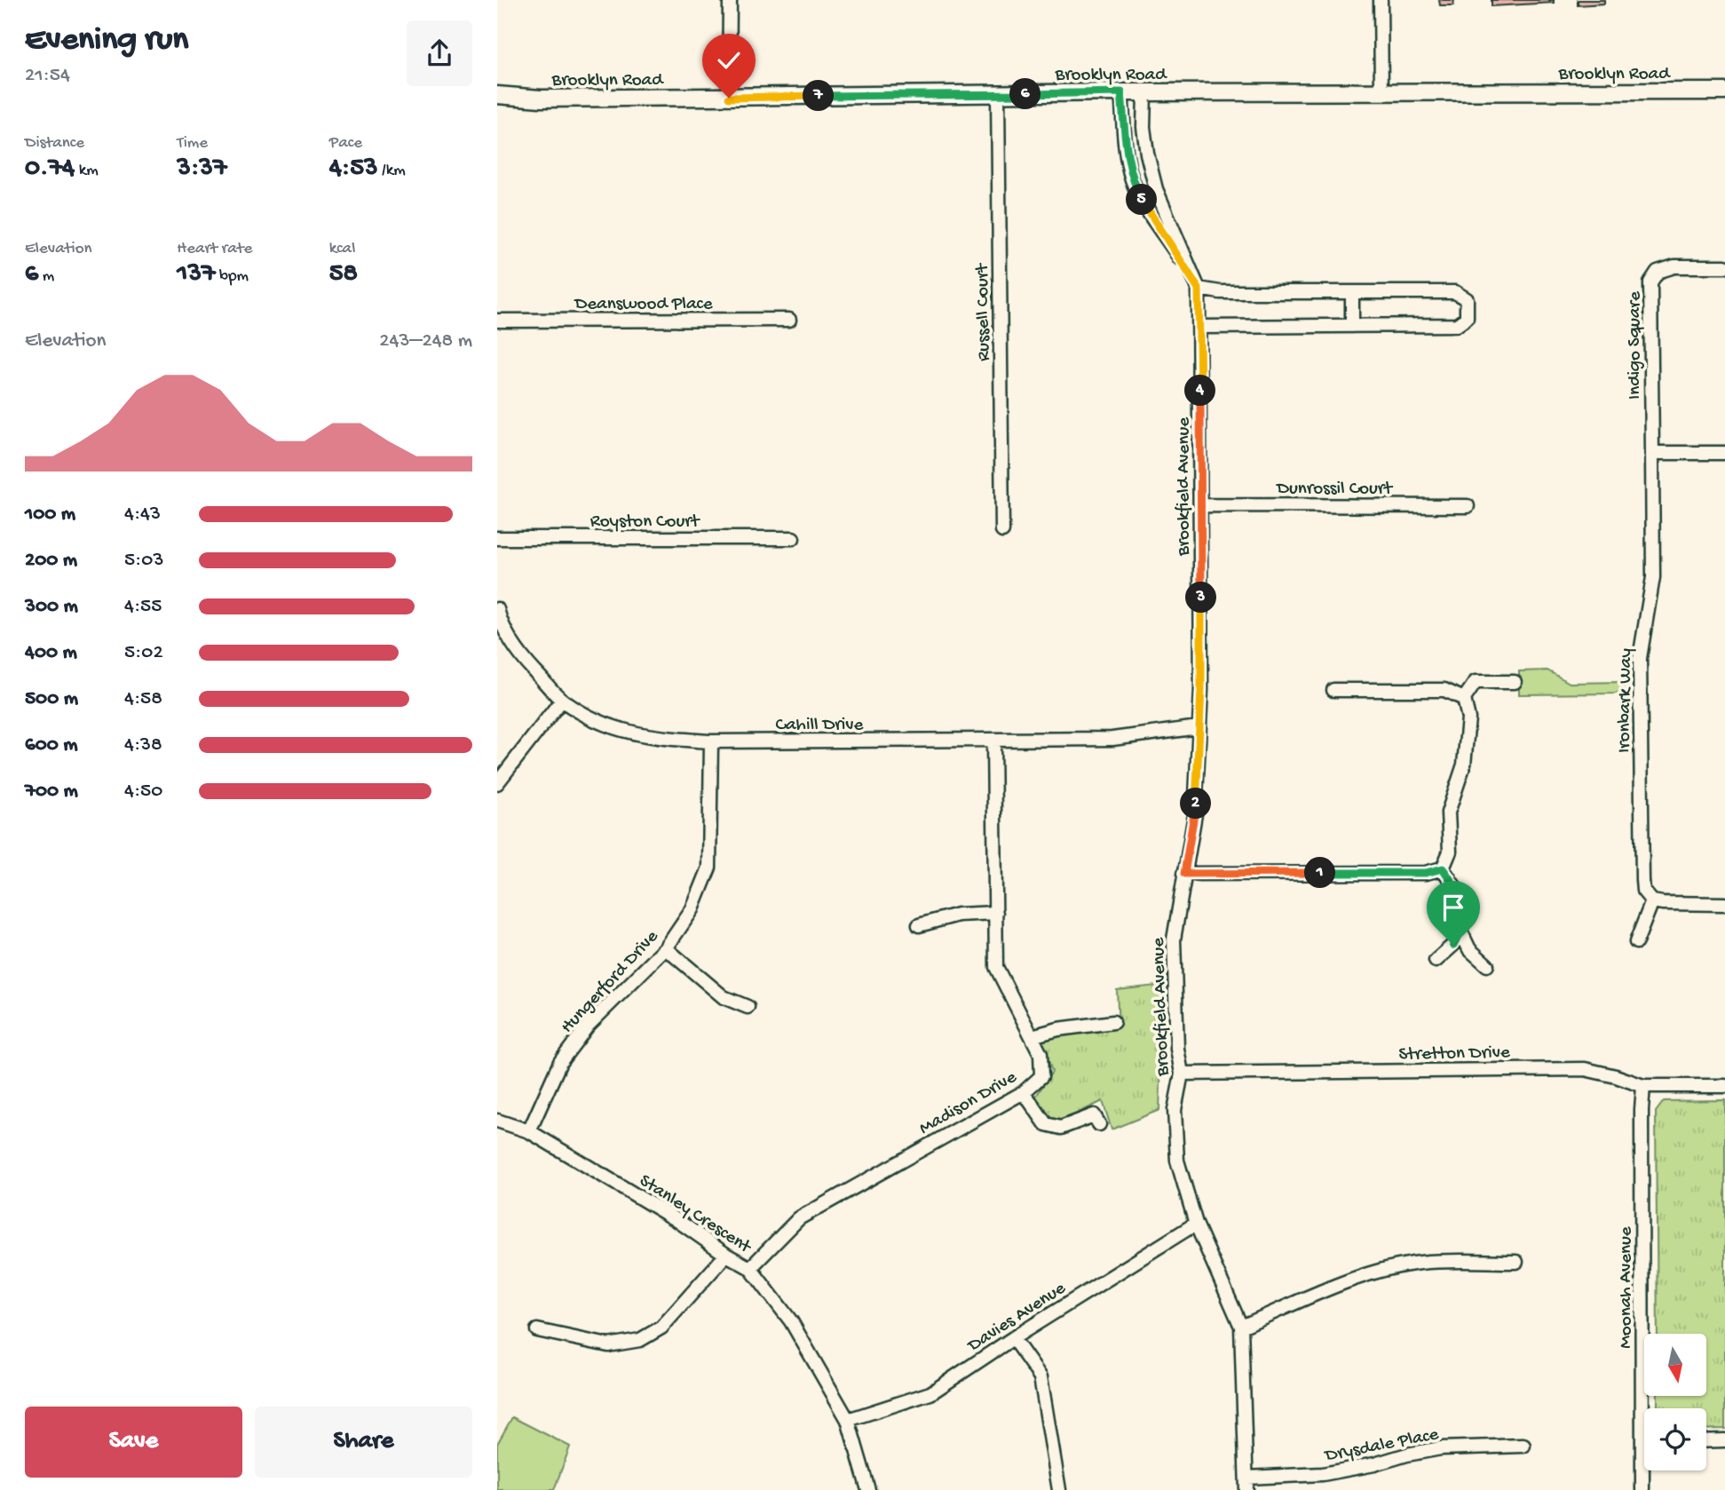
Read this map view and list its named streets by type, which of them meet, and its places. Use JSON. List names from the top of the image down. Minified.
{"streets":{"street":["Brooklyn Road","Deanswood Place","Russell Court","Indigo Square","Brookfield Avenue","Dunrossil Court","Royston Court","Ironbark Way","Cahill Drive","Hungerford Drive","Stretton Drive","Madison Drive","Stanley Crescent","Moonah Avenue","Davies Avenue","Drysdale Place"]},"crossings":[["Brooklyn Road","Russell Court"],["Brooklyn Road","Brookfield Avenue"],["Indigo Square","Ironbark Way"],["Brookfield Avenue","Dunrossil Court"],["Brookfield Avenue","Cahill Drive"],["Brookfield Avenue","Stretton Drive"],["Brookfield Avenue","Davies Avenue"],["Brookfield Avenue","Drysdale Place"],["Cahill Drive","Hungerford Drive"],["Cahill Drive","Madison Drive"],["Hungerford Drive","Stanley Crescent"],["Stretton Drive","Moonah Avenue"],["Madison Drive","Stanley Crescent"],["Stanley Crescent","Davies Avenue"]],"north":"bottom","page":{"heading":["Evening run","21:54"],"pins":["6","7","5","4","3","2","1"],"stats":[["Distance","0.74 km"],["Time","3:37"],["Pace","4:53 /km"],["Elevation","6 m"],["Heart rate","137 bpm"],["kcal","58"]],"chart":["Elevation","243–248 m"],"list":[{"name":"100 m","note":"4:43"},{"name":"200 m","note":"5:03"},{"name":"300 m","note":"4:55"},{"name":"400 m","note":"5:02"},{"name":"500 m","note":"4:58"},{"name":"600 m","note":"4:38"},{"name":"700 m","note":"4:50"}],"buttons":["Save","Share"]}}
